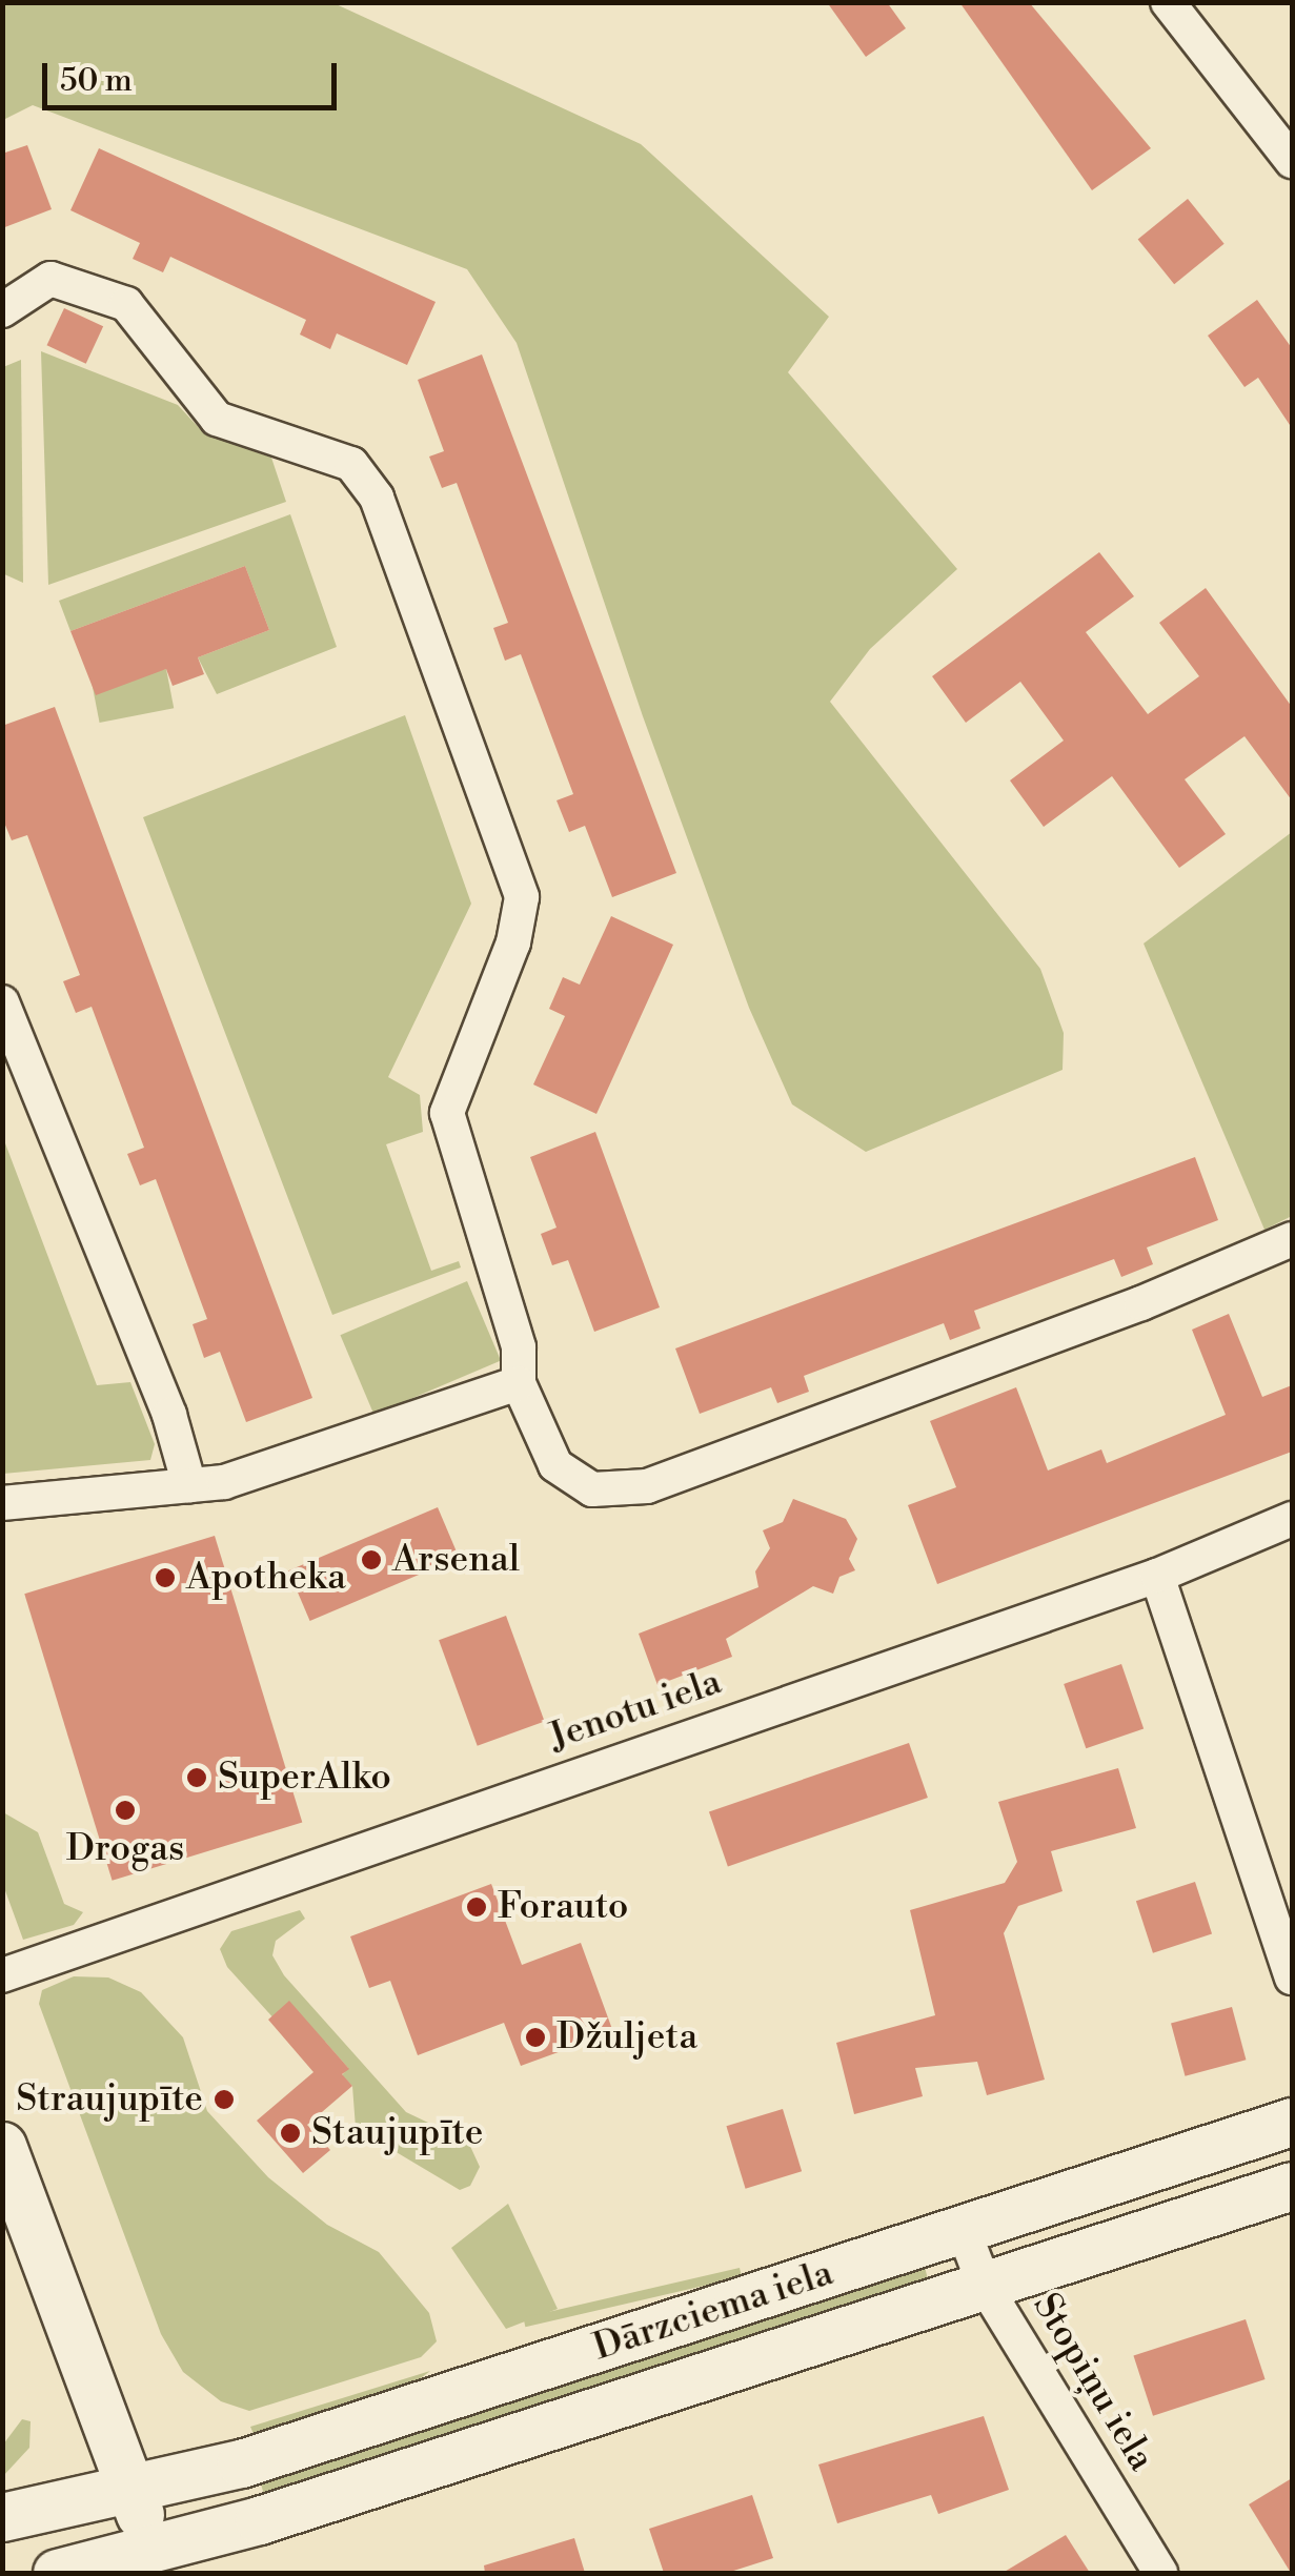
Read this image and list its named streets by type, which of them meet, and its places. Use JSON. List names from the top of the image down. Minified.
{"streets":{"main road":["Dārzciema iela"],"street":["Jenotu iela","Stopiņu iela"]},"crossings":[["Dārzciema iela","Stopiņu iela"]],"places":["Arsenal","Apotheka","SuperAlko","Drogas","Forauto","Džuljeta","Straujupīte","Staujupīte"],"scale_bar":"50 m"}
